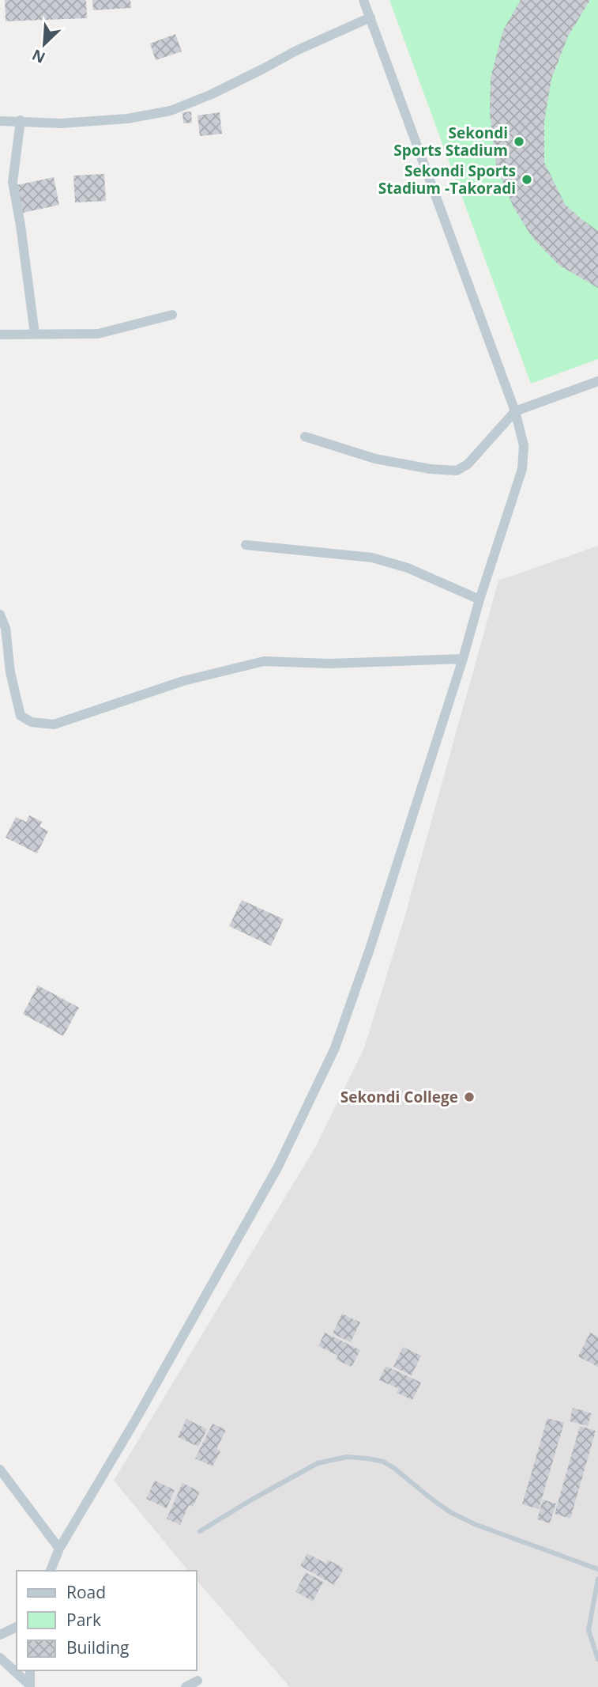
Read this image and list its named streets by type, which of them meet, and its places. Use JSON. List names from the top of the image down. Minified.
{"places":["Sekondi Sports Stadium","Sekondi Sports Stadium -Takoradi","Sekondi College"],"legend":["Road","Park","Building"],"north":"bottom left"}
